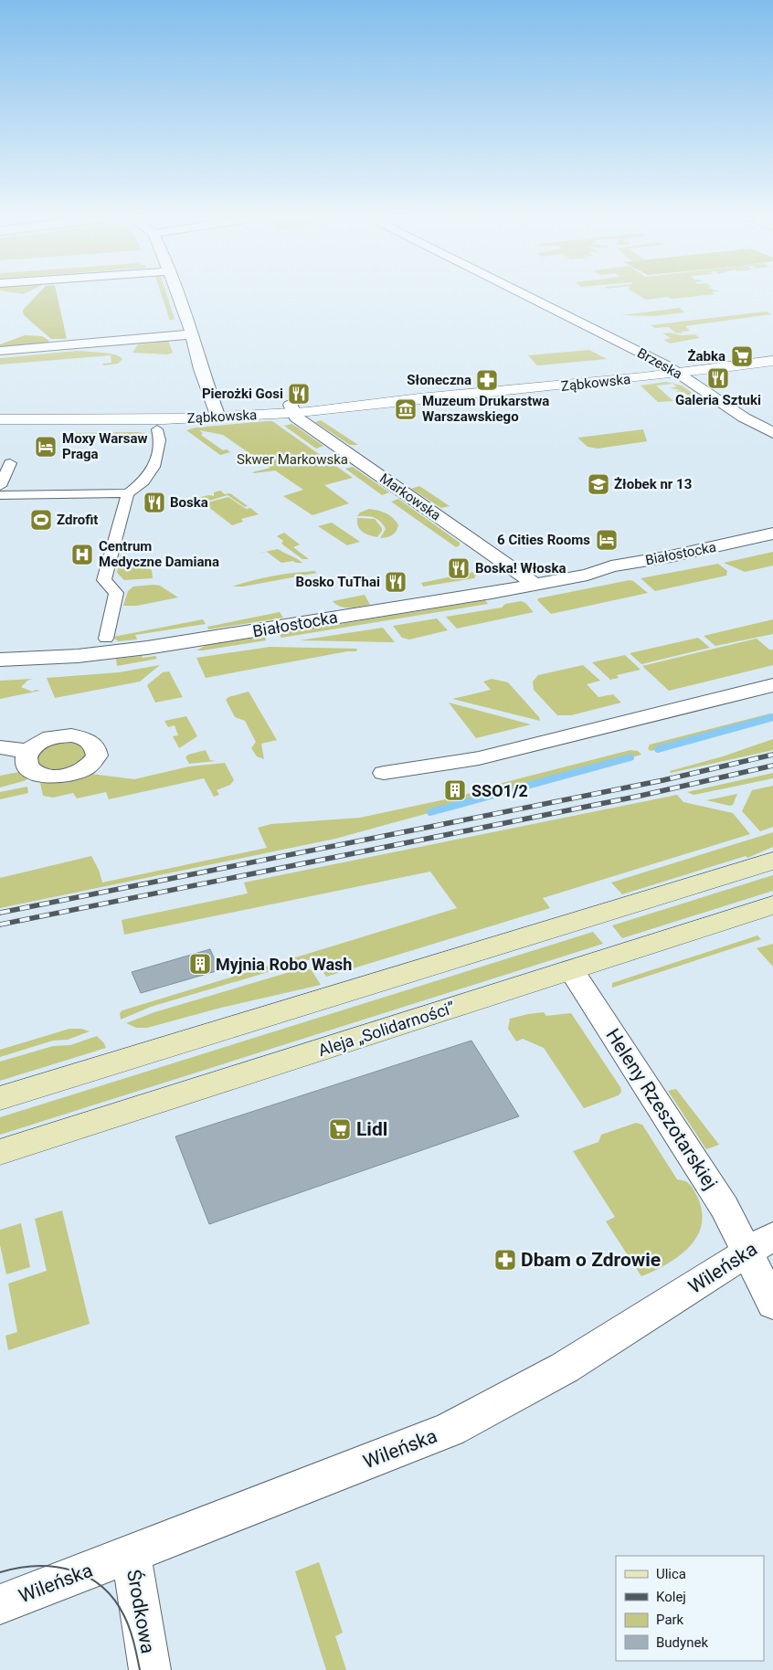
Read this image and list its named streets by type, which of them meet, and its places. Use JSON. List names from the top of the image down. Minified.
{"streets":{"main road":["Aleja „Solidarności”"],"street":["Brzeska","Ząbkowska","Markowska","Białostocka","Heleny Rzeszotarskiej","Wileńska","Środkowa"]},"crossings":[["Brzeska","Ząbkowska"],["Ząbkowska","Markowska"],["Markowska","Białostocka"],["Aleja „Solidarności”","Heleny Rzeszotarskiej"],["Heleny Rzeszotarskiej","Wileńska"],["Wileńska","Środkowa"]],"parks":["Skwer Markowska"],"places":{"supermarket":["Żabka","Lidl"],"restaurant":["Galeria Sztuki","Pierożki Gosi","Boska","Boska! Włoska","Bosko TuThai"],"pharmacy":["Słoneczna","Dbam o Zdrowie"],"museum":["Muzeum Drukarstwa Warszawskiego"],"hotel":["Moxy Warsaw Praga","6 Cities Rooms"],"school or university":["Żłobek nr 13"],"sports":["Zdrofit"],"hospital":["Centrum Medyczne Damiana"],"building":["SSO1/2","Myjnia Robo Wash"]},"legend":["Ulica","Kolej","Park","Budynek"]}
